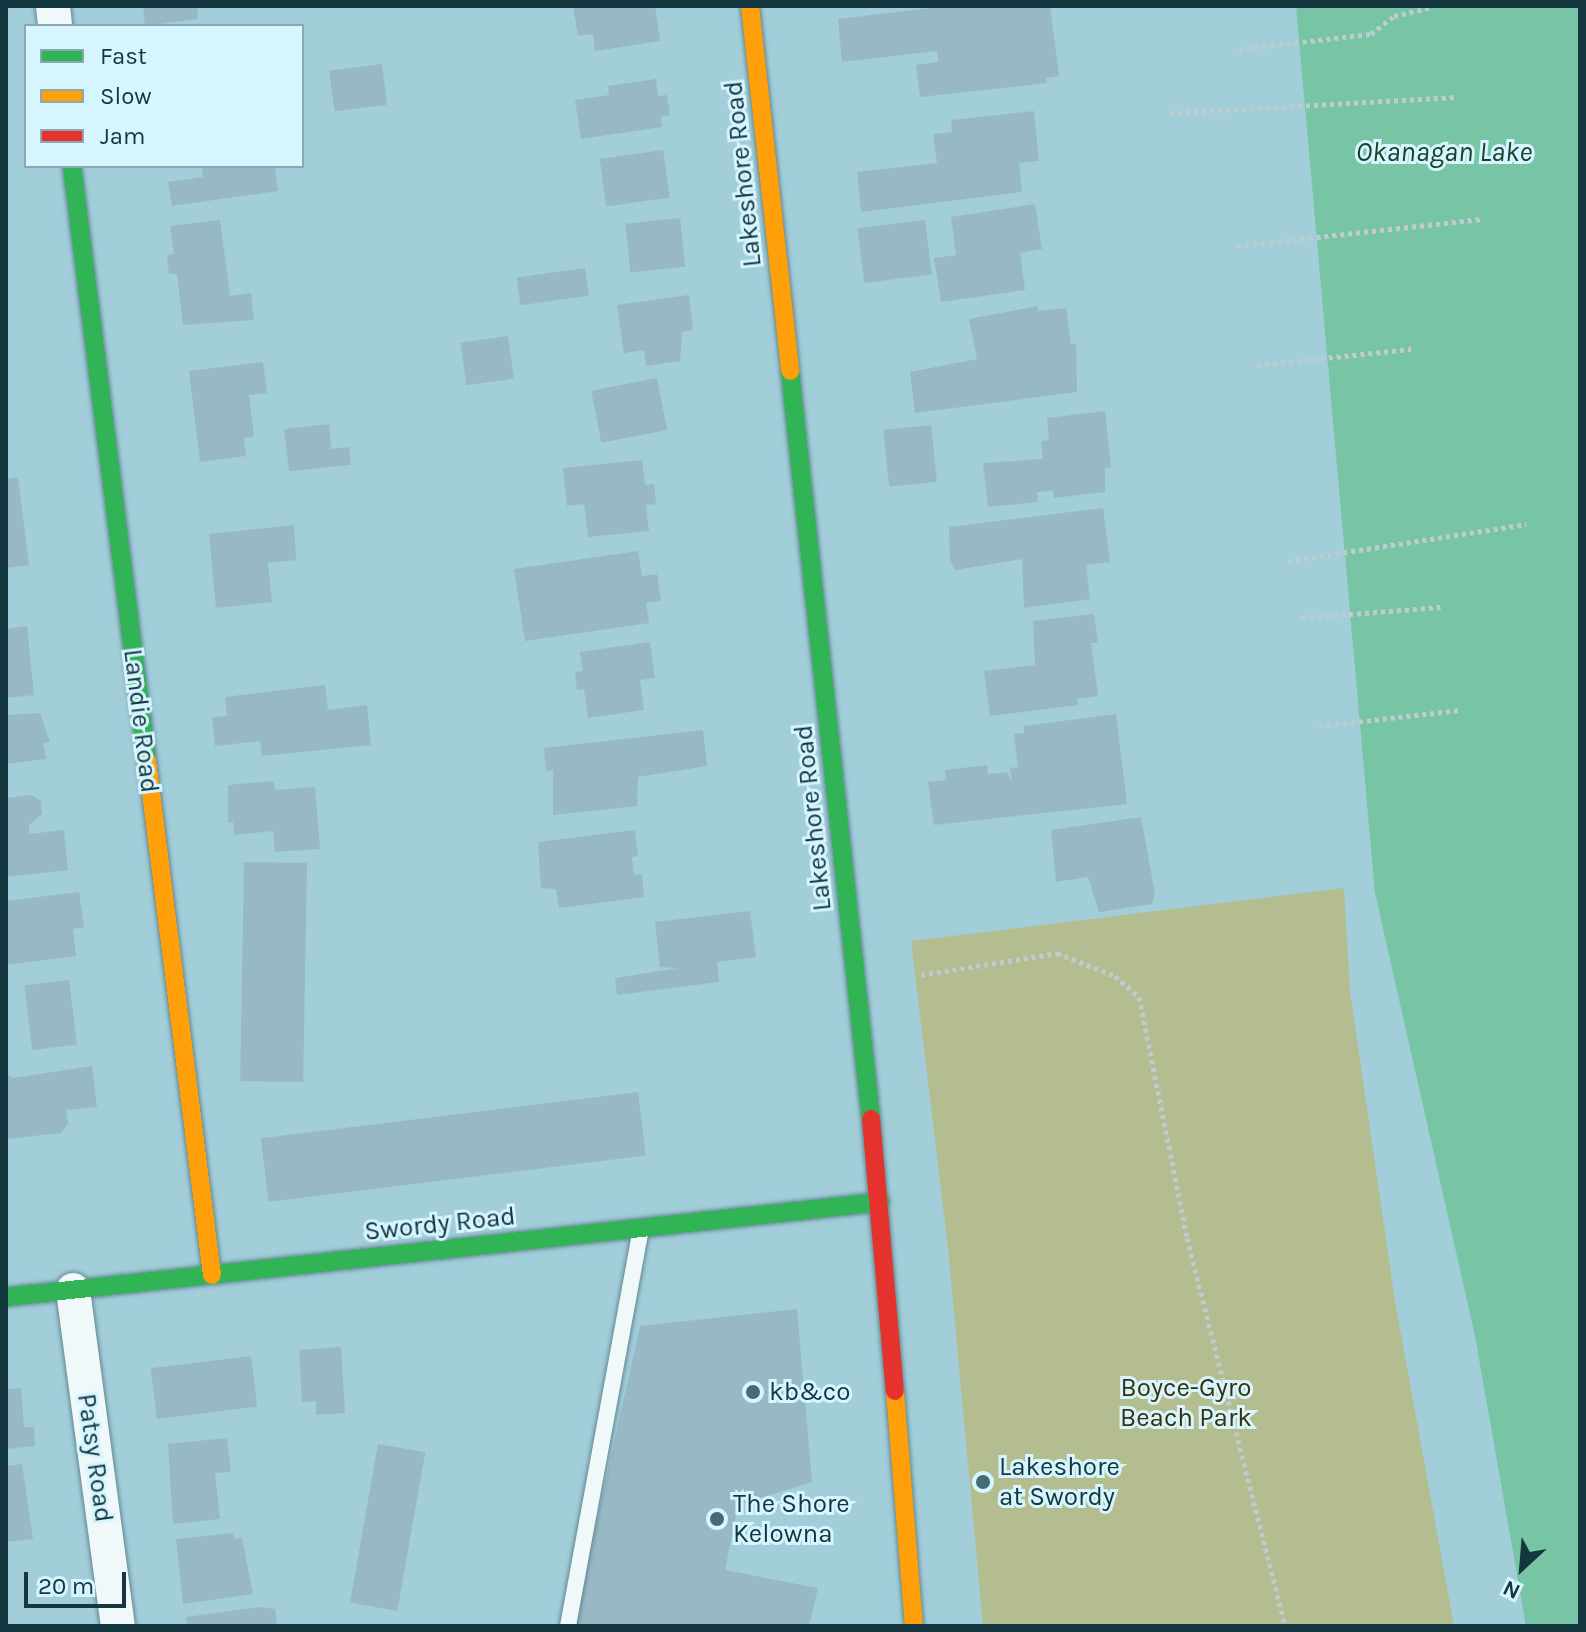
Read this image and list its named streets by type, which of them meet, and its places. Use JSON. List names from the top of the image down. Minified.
{"streets":{"street":["Lakeshore Road","Landie Road","Swordy Road","Patsy Road"]},"crossings":[["Lakeshore Road","Swordy Road"],["Landie Road","Swordy Road"],["Swordy Road","Patsy Road"]],"water":["Okanagan Lake"],"parks":["Boyce-Gyro Beach Park"],"places":["kb&co","Lakeshore at Swordy","The Shore Kelowna"],"legend":["Fast","Slow","Jam"],"scale_bar":"20 m","north":"bottom left"}
